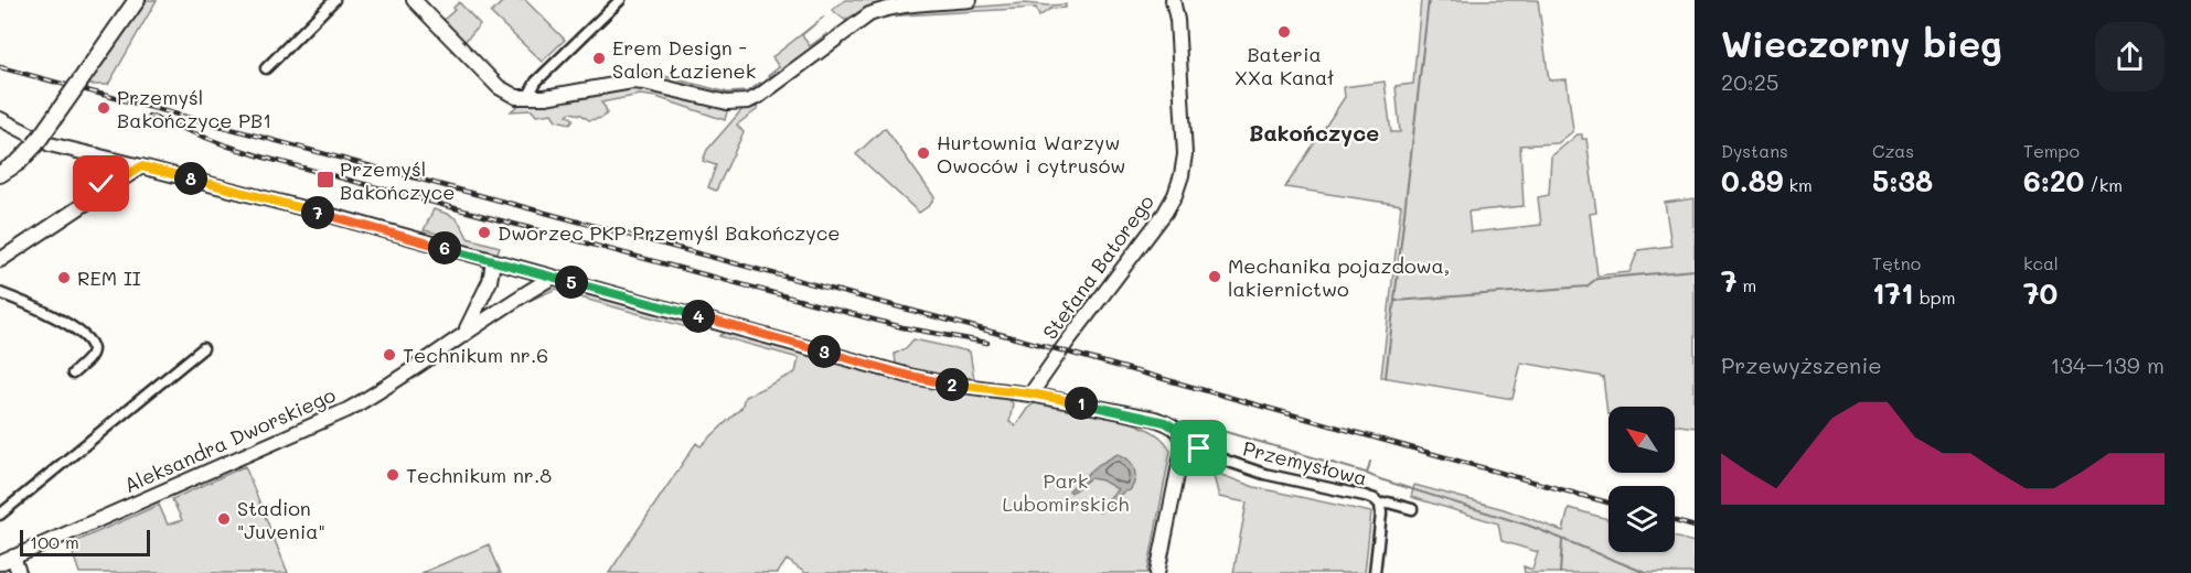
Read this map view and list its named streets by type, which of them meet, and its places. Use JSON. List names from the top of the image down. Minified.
{"streets":{"street":["Stefana Batorego","Aleksandra Dworskiego","Przemysłowa"]},"districts":["Bakończyce"],"parks":["Park Lubomirskich"],"places":{"other":["Bateria XXa Kanał","Erem Design - Salon Łazienek","Przemyśl Bakończyce PB1","Hurtownia Warzyw Owoców i cytrusów","Dworzec PKP Przemyśl Bakończyce","Mechanika pojazdowa, lakiernictwo","REM II","Technikum nr.6","Technikum nr.8","Stadion \"Juvenia\""],"transit":["Przemyśl Bakończyce"]},"scale_bar":"100 m","north":"top left","page":{"heading":["Wieczorny bieg","20:25"],"stats":[["Dystans","0.89 km"],["Czas","5:38"],["Tempo","6:20 /km"],["7 m"],["Tętno","171 bpm"],["kcal","70"]],"pins":["8","7","6","5","4","3","2","1"],"chart":["Przewyższenie","134–139 m"],"scale":"100 m"}}
